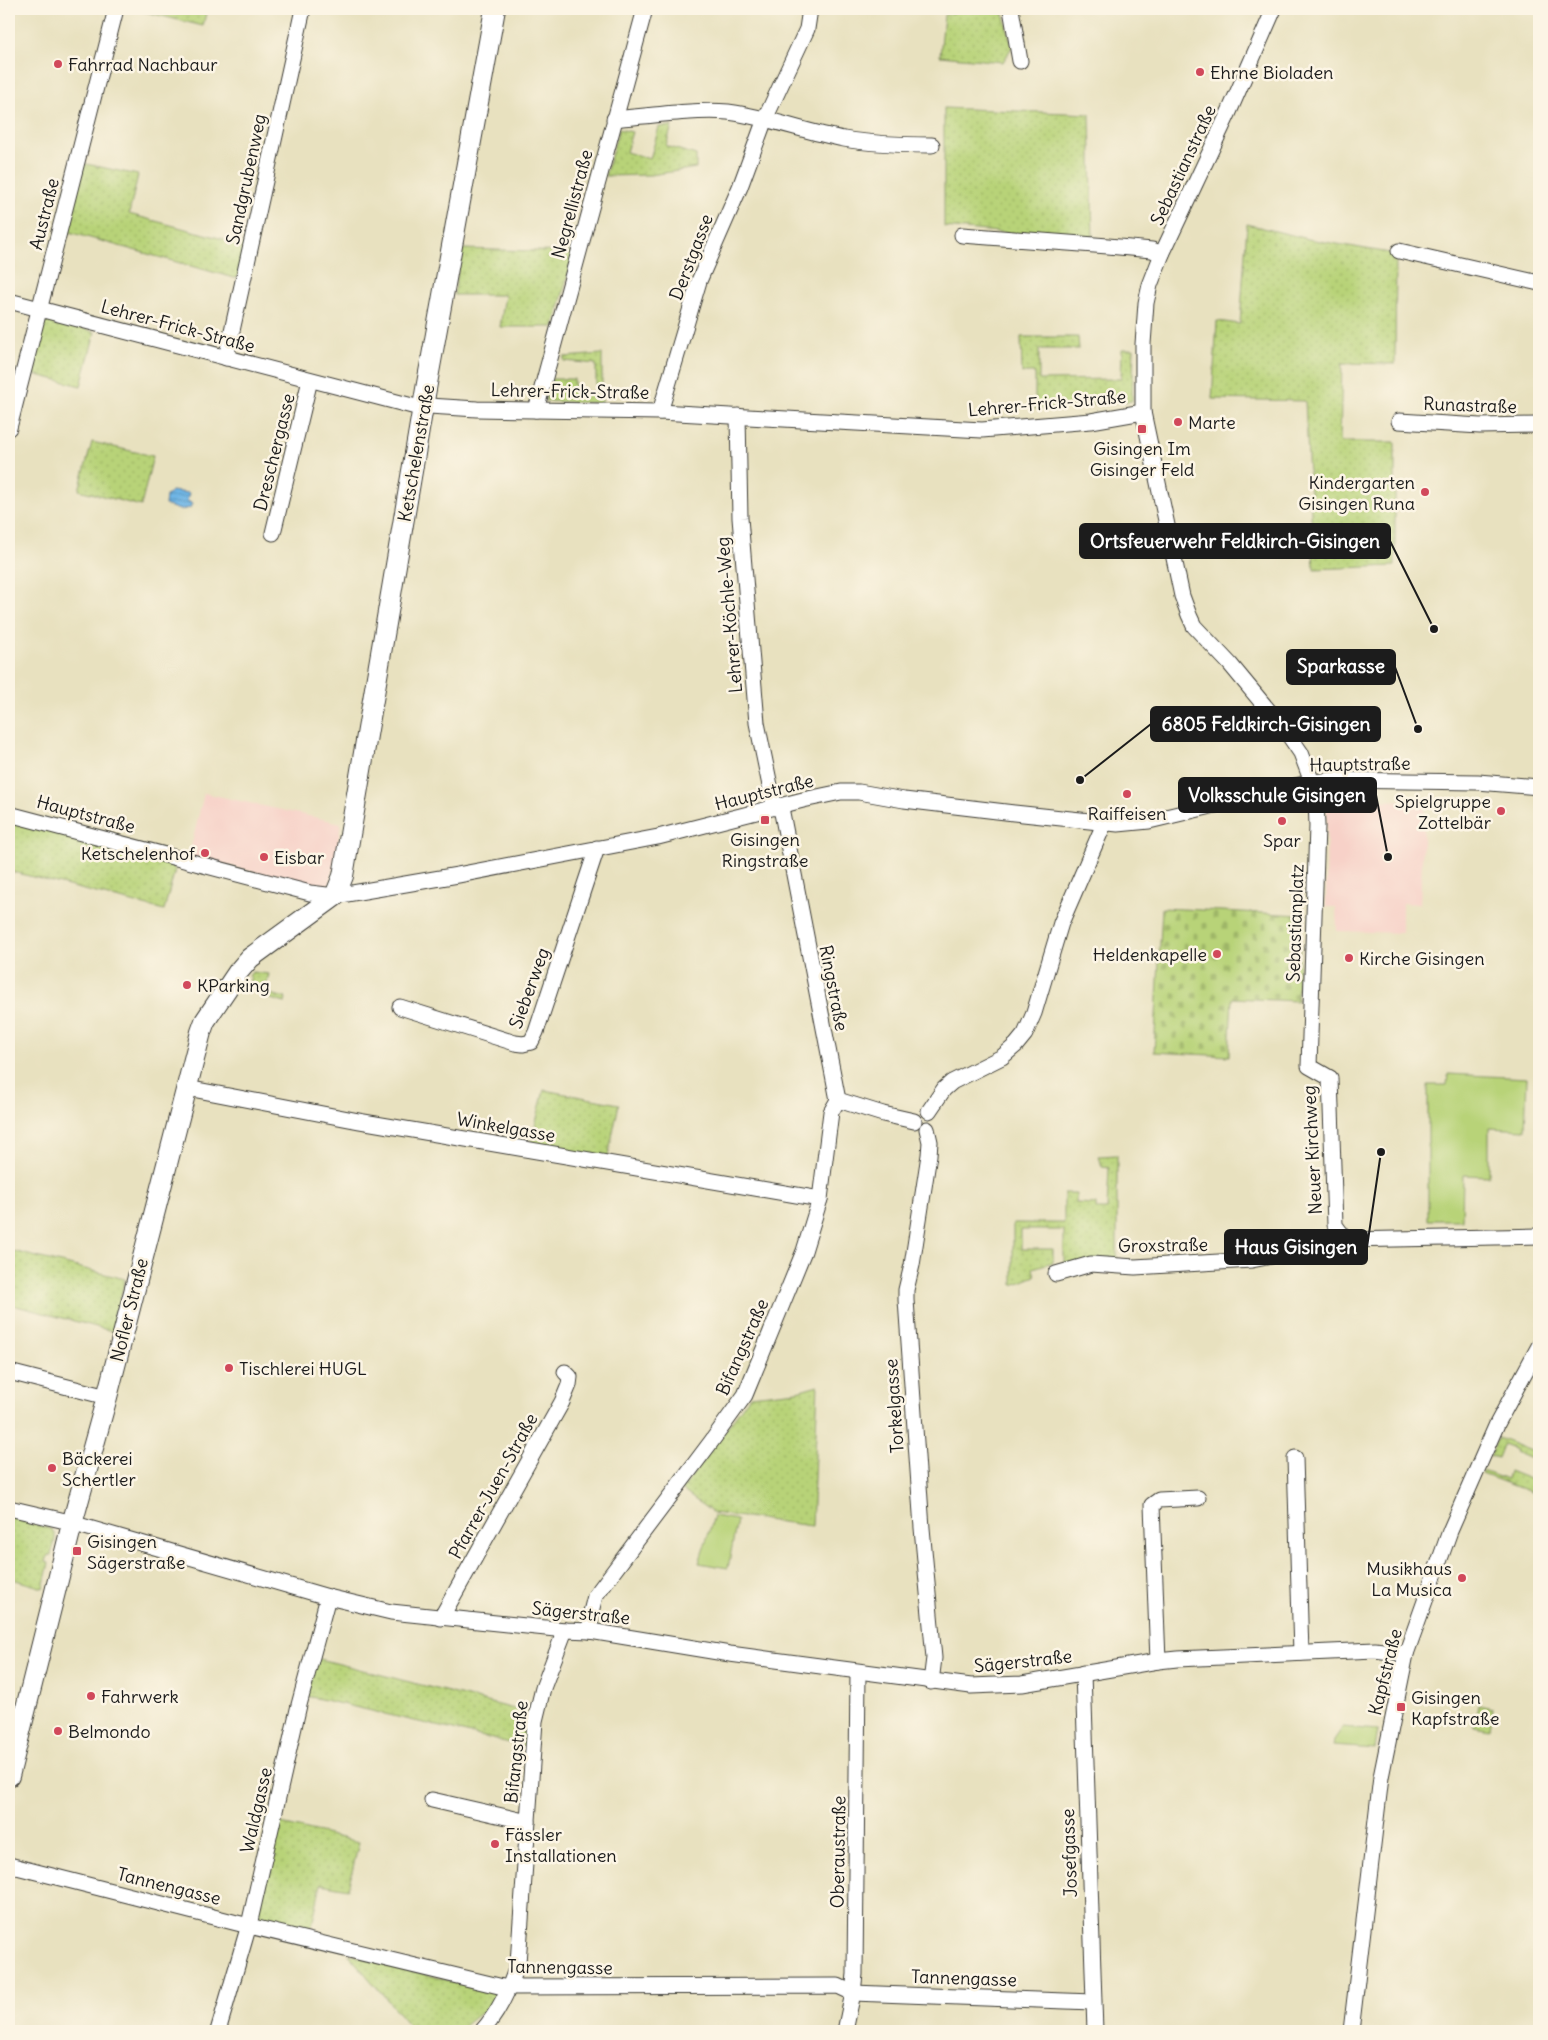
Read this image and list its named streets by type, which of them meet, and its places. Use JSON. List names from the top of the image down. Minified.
{"streets":{"main road":["Ketschelenstraße","Nofler Straße"],"street":["Sebastianstraße","Sandgrubenweg","Negrellistraße","Austraße","Derstgasse","Lehrer-Frick-Straße","Runastraße","Dreschergasse","Lehrer-Köchle-Weg","Hauptstraße","Sebastianplatz","Sieberweg","Ringstraße","Winkelgasse","Neuer Kirchweg","Groxstraße","Bifangstraße","Torkelgasse","Pfarrer-Juen-Straße","Sägerstraße","Kapfstraße","Waldgasse","Oberaustraße","Josefgasse","Tannengasse"]},"crossings":[["Sebastianstraße","Lehrer-Frick-Straße"],["Sebastianstraße","Hauptstraße"],["Sebastianstraße","Sebastianplatz"],["Sandgrubenweg","Lehrer-Frick-Straße"],["Negrellistraße","Lehrer-Frick-Straße"],["Austraße","Lehrer-Frick-Straße"],["Derstgasse","Lehrer-Frick-Straße"],["Lehrer-Frick-Straße","Dreschergasse"],["Lehrer-Frick-Straße","Ketschelenstraße"],["Lehrer-Frick-Straße","Lehrer-Köchle-Weg"],["Ketschelenstraße","Hauptstraße"],["Ketschelenstraße","Nofler Straße"],["Lehrer-Köchle-Weg","Hauptstraße"],["Lehrer-Köchle-Weg","Ringstraße"],["Hauptstraße","Sebastianplatz"],["Hauptstraße","Sieberweg"],["Hauptstraße","Ringstraße"],["Hauptstraße","Nofler Straße"],["Sebastianplatz","Neuer Kirchweg"],["Ringstraße","Bifangstraße"],["Winkelgasse","Nofler Straße"],["Winkelgasse","Bifangstraße"],["Neuer Kirchweg","Groxstraße"],["Nofler Straße","Sägerstraße"],["Bifangstraße","Sägerstraße"],["Bifangstraße","Tannengasse"],["Torkelgasse","Sägerstraße"],["Pfarrer-Juen-Straße","Sägerstraße"],["Sägerstraße","Kapfstraße"],["Sägerstraße","Waldgasse"],["Sägerstraße","Oberaustraße"],["Sägerstraße","Josefgasse"],["Waldgasse","Tannengasse"],["Oberaustraße","Tannengasse"],["Josefgasse","Tannengasse"]],"places":{"other":["Fahrrad Nachbaur","Ehrne Bioladen","Marte","Kindergarten Gisingen Runa","Ortsfeuerwehr Feldkirch-Gisingen","Sparkasse","6805 Feldkirch-Gisingen","Raiffeisen","Spielgruppe Zottelbär","Spar","Ketschelenhof","Eisbar","Volksschule Gisingen","Heldenkapelle","Kirche Gisingen","KParking","Haus Gisingen","Tischlerei HUGL","Bäckerei Schertler","Musikhaus La Musica","Fahrwerk","Belmondo","Fässler Installationen"],"transit":["Gisingen Im Gisinger Feld","Gisingen Ringstraße","Gisingen Sägerstraße","Gisingen Kapfstraße"]}}
